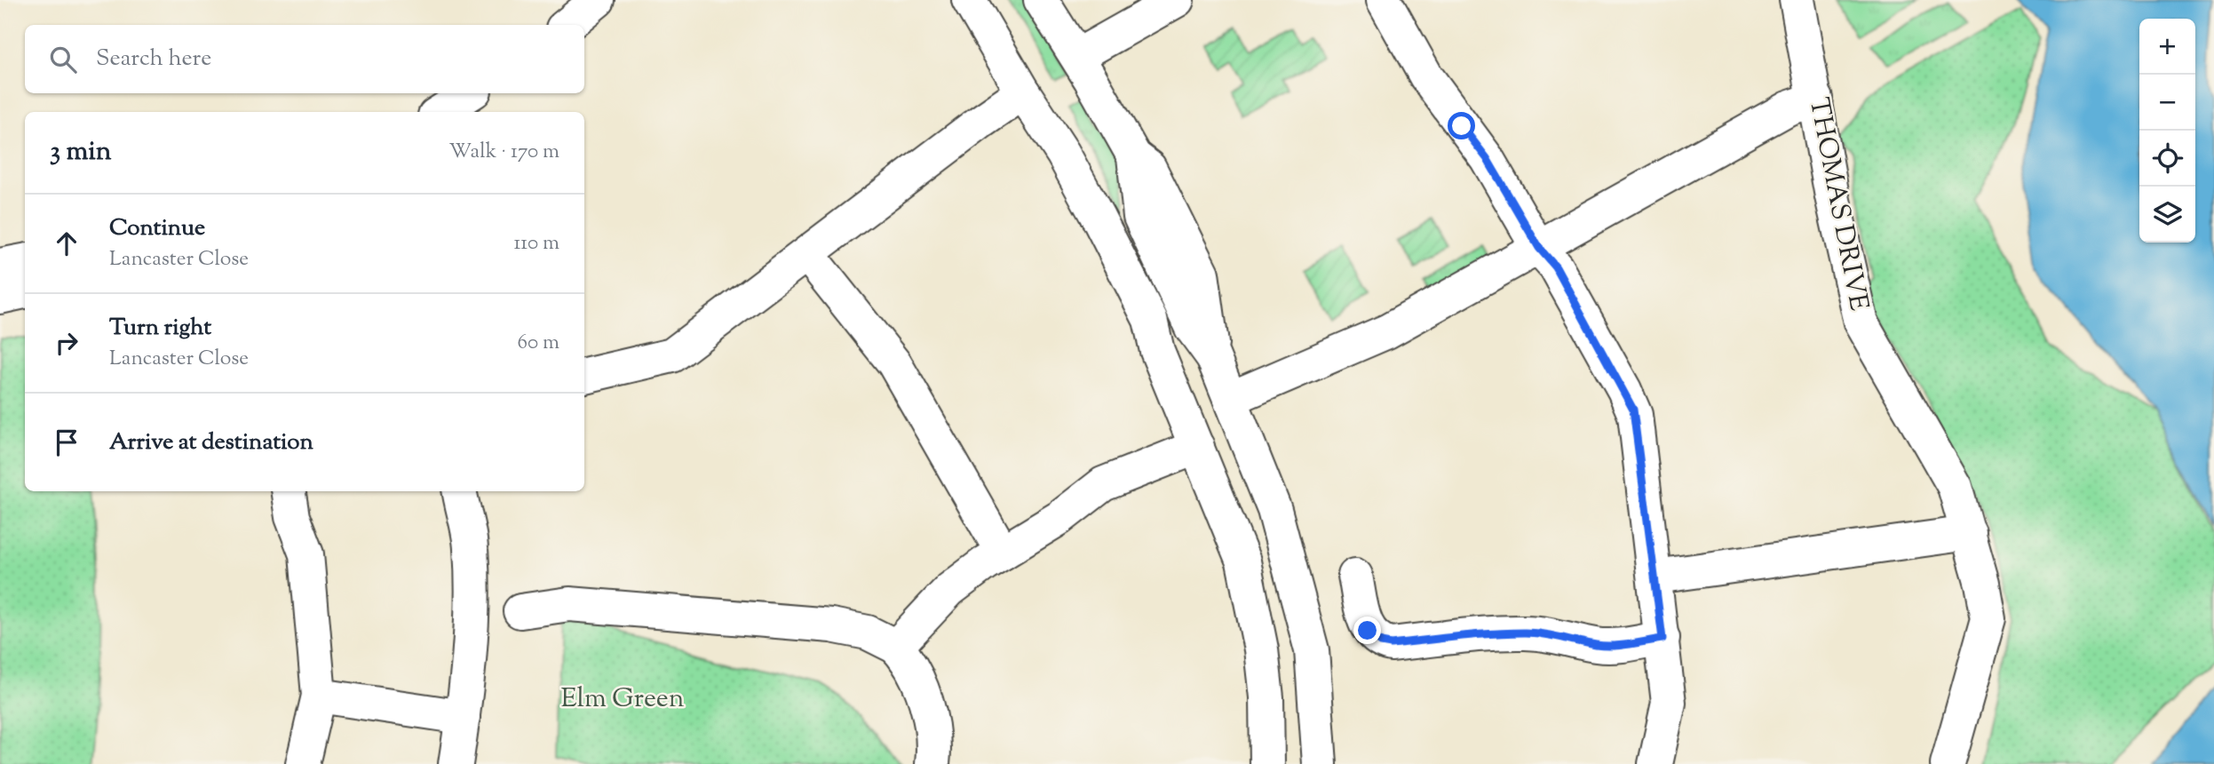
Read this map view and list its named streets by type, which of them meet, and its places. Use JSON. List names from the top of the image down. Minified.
{"streets":{"street":["THOMAS DRIVE"]},"parks":["Elm Green"],"page":{"map_buttons":["+","−"],"search":"Search here","heading":["3 min","Walk · 170 m"],"list":[["Continue","Lancaster Close","110 m"],["Turn right","Lancaster Close","60 m"],"Arrive at destination"]}}
